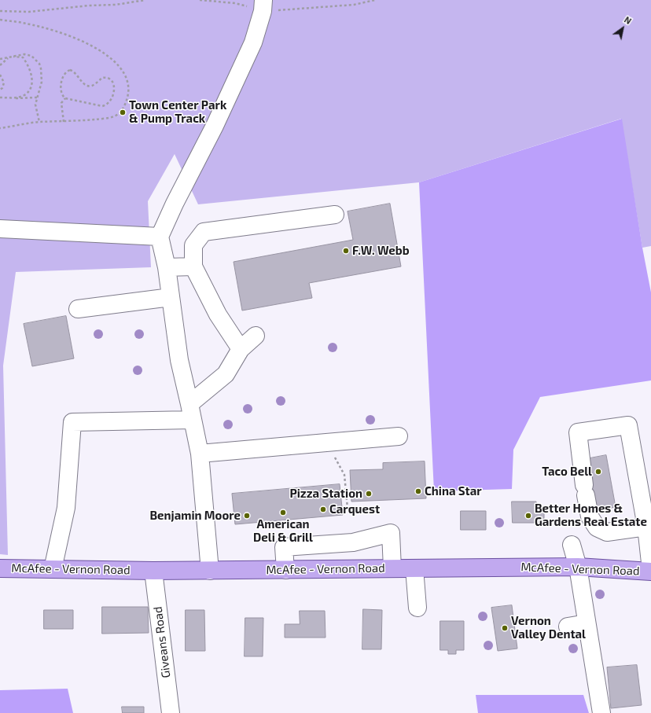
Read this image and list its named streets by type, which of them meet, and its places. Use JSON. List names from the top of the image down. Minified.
{"streets":{"main road":["McAfee - Vernon Road"],"street":["Giveans Road"]},"crossings":[["McAfee - Vernon Road","Giveans Road"]],"places":["Town Center Park & Pump Track","F.W. Webb","Taco Bell","China Star","Pizza Station","Carquest","American Deli & Grill","Benjamin Moore","Better Homes & Gardens Real Estate","Vernon Valley Dental"],"north":"top right"}
